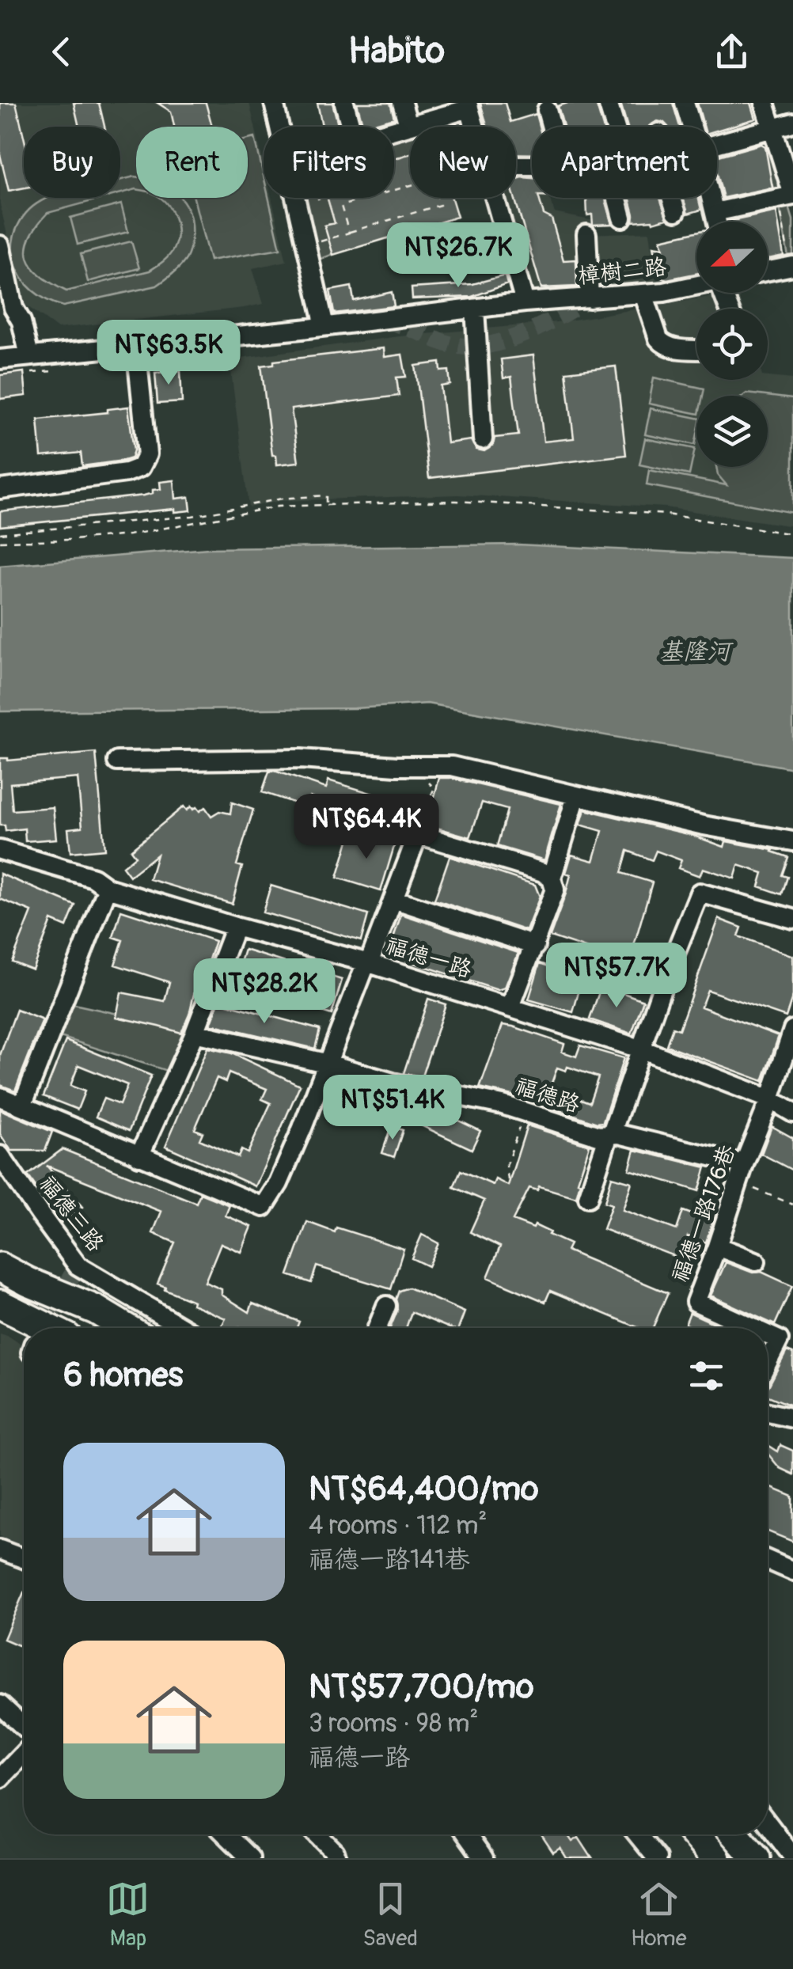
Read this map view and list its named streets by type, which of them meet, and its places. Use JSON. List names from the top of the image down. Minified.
{"streets":{"street":["樟樹二路","福德一路","福德路","福德三路","福德一路176巷"]},"crossings":[["福德一路","福德一路176巷"],["福德路","福德一路176巷"]],"water":["基隆河"],"north":"left","page":{"header":"Habito","chip":["Buy","Rent","Filters","New","Apartment"],"price":["NT$26.7K","NT$63.5K","NT$64.4K","NT$57.7K","NT$28.2K","NT$51.4K"],"heading":"6 homes","list":[{"name":"NT$64,400/mo","note":"4 rooms · 112 m² · 福德一路141巷"},{"name":"NT$57,700/mo","note":"3 rooms · 98 m² · 福德一路"}],"tabs":["Map","Saved","Home"]}}
